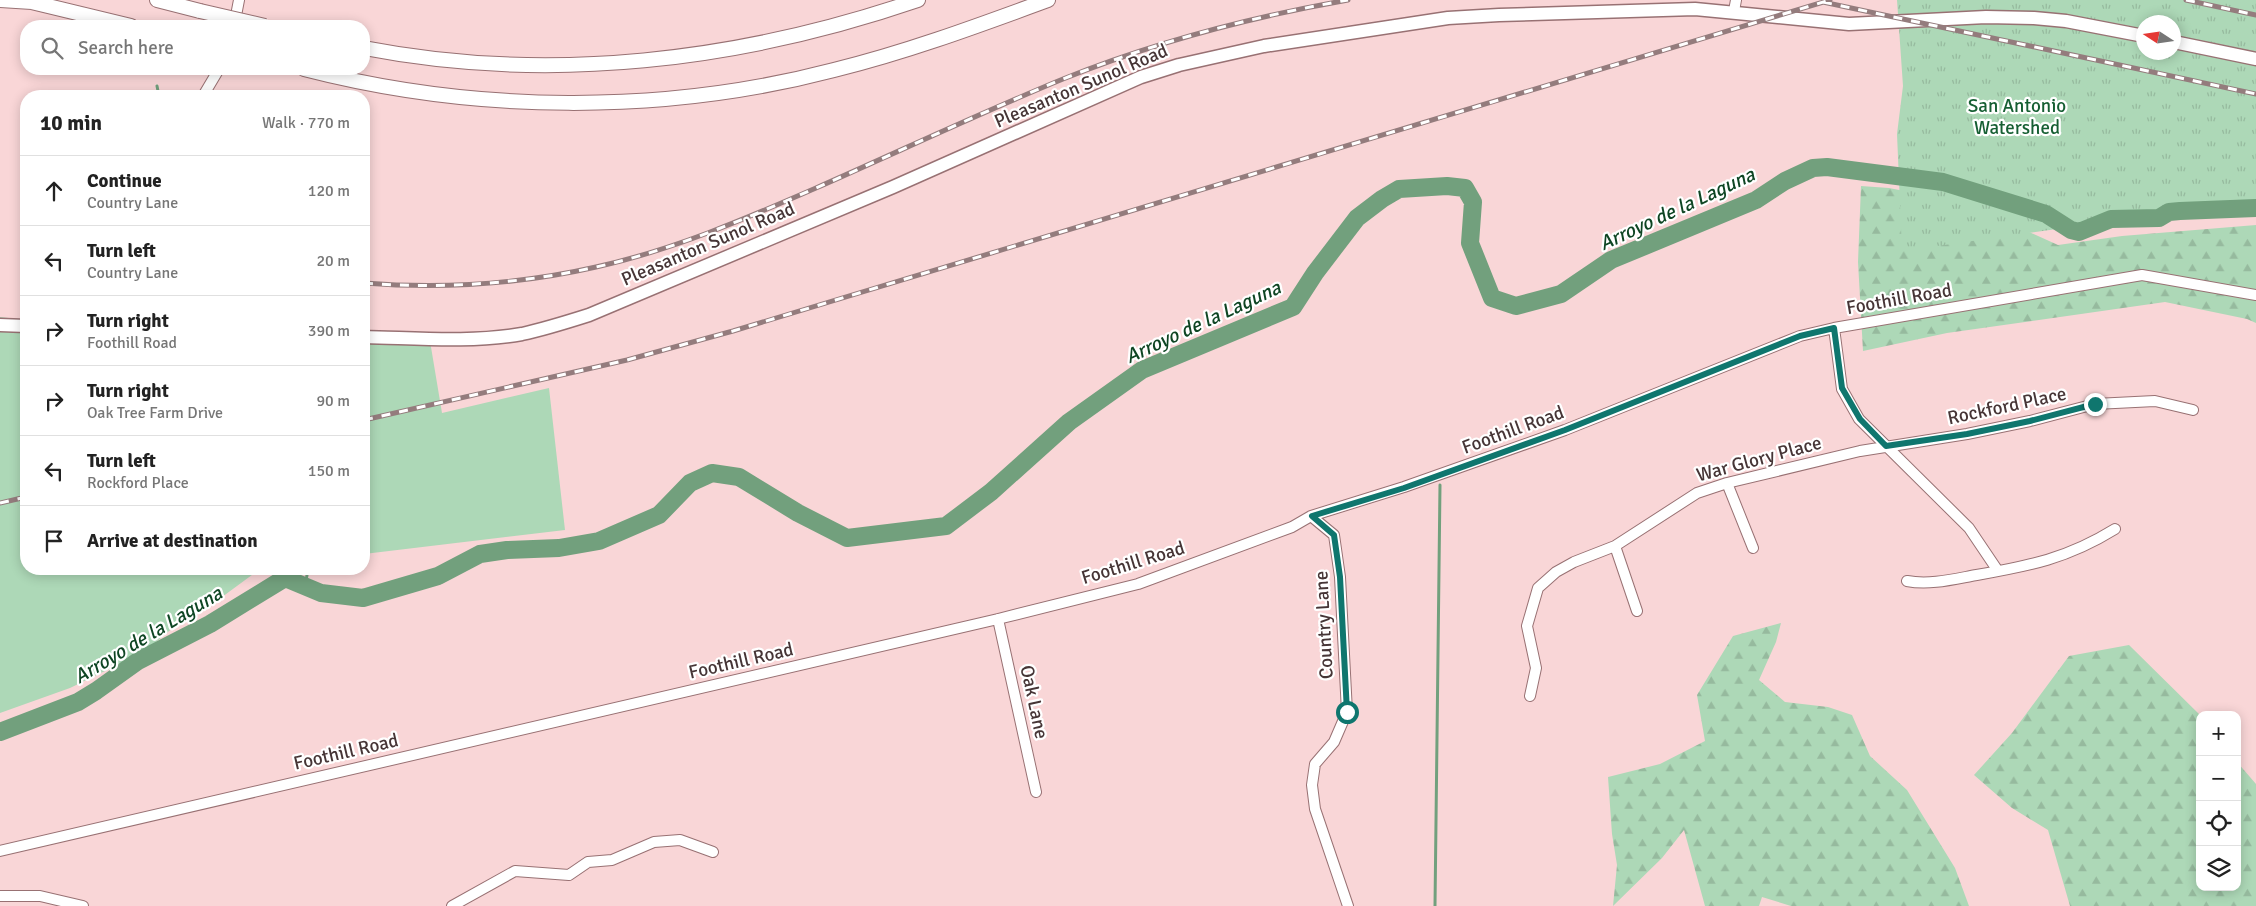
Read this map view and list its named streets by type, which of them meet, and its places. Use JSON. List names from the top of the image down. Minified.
{"streets":{"main road":["Pleasanton Sunol Road"],"street":["Foothill Road","Rockford Place","War Glory Place","Country Lane","Oak Lane"]},"crossings":[["Foothill Road","Country Lane"],["Foothill Road","Oak Lane"],["Rockford Place","War Glory Place"]],"water":["Arroyo de la Laguna"],"parks":["San Antonio Watershed"],"north":"left","page":{"search":"Search here","heading":["10 min","Walk · 770 m"],"list":[["Continue","Country Lane","120 m"],["Turn left","Country Lane","20 m"],["Turn right","Foothill Road","390 m"],["Turn right","Oak Tree Farm Drive","90 m"],["Turn left","Rockford Place","150 m"],"Arrive at destination"],"map_buttons":["+","−"]}}
